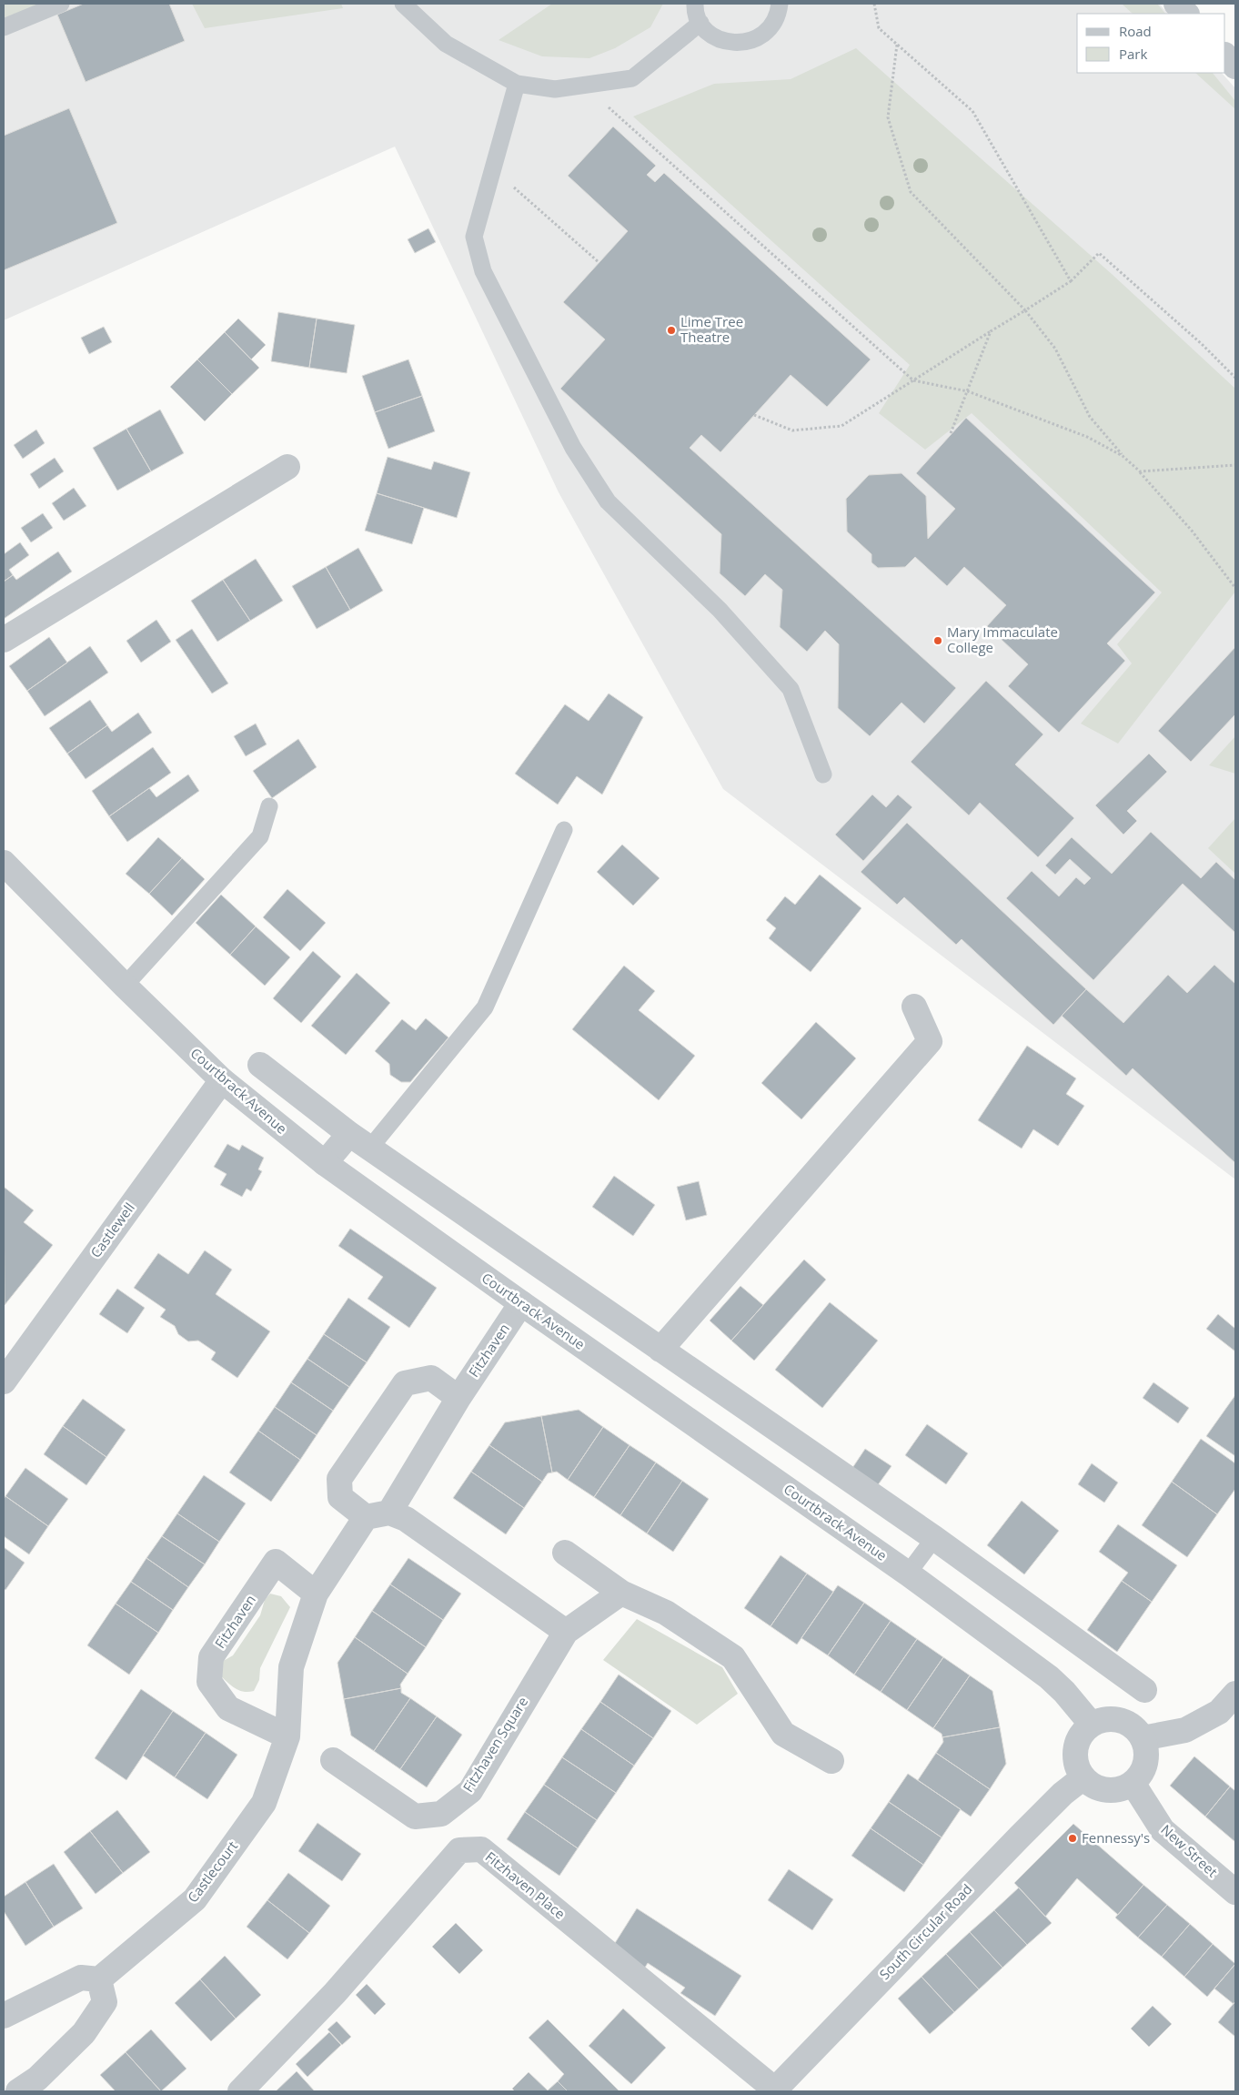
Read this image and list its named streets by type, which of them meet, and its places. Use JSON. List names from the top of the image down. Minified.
{"streets":{"street":["Courtbrack Avenue","Castlewell","Fitzhaven","Fitzhaven Square","New Street","Castlecourt","Fitzhaven Place","South Circular Road"]},"crossings":[["Courtbrack Avenue","Castlewell"],["Courtbrack Avenue","Fitzhaven"],["Courtbrack Avenue","New Street"],["Courtbrack Avenue","South Circular Road"],["Fitzhaven","Castlecourt"],["New Street","South Circular Road"],["Fitzhaven Place","South Circular Road"]],"places":["Lime Tree Theatre","Mary Immaculate College","Fennessy's"],"legend":["Road","Park"]}
